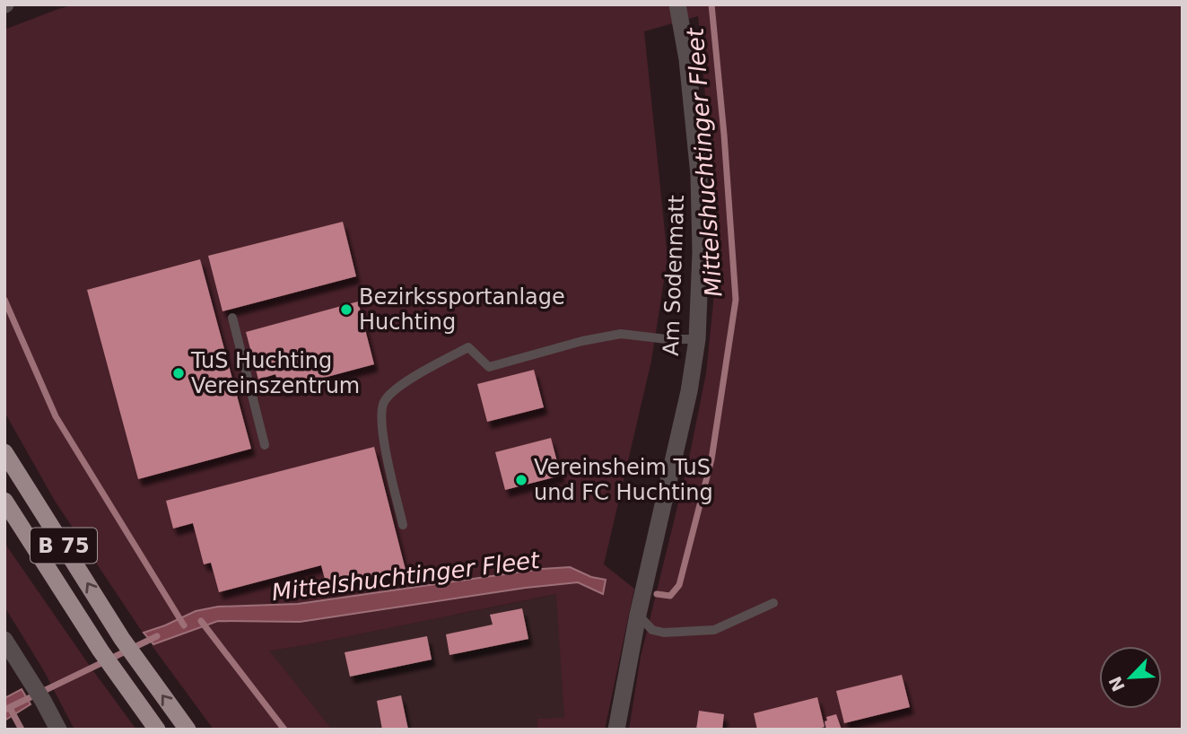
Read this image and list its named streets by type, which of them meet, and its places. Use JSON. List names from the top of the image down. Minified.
{"streets":{"highway":["B 75"],"street":["Am Sodenmatt"]},"water":["Mittelshuchtinger Fleet"],"places":["Bezirkssportanlage Huchting","TuS Huchting Vereinszentrum","Vereinsheim TuS und FC Huchting"],"north":"bottom left"}
